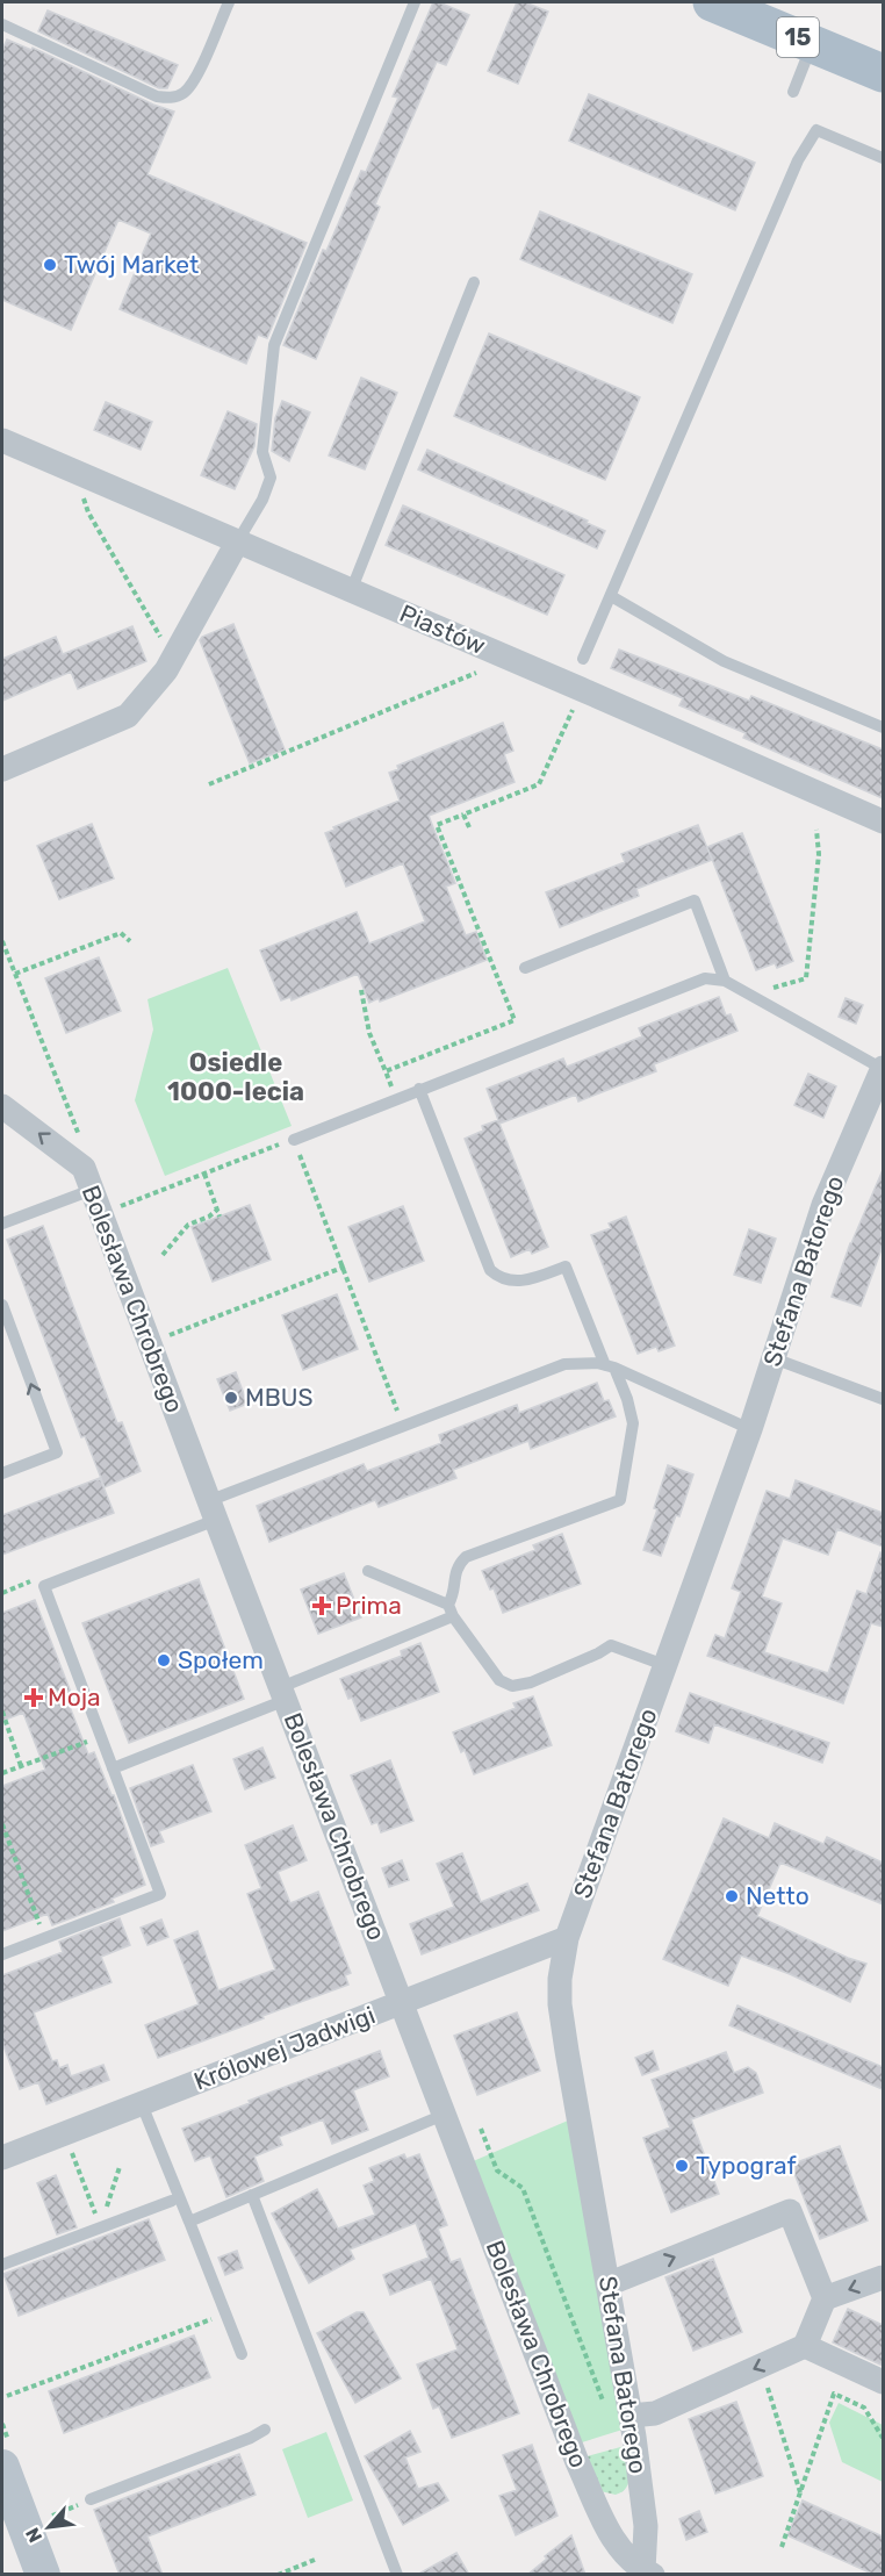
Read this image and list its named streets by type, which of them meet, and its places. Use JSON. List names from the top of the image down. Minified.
{"streets":{"main road":["15"],"street":["Piastów","Stefana Batorego","Bolesława Chrobrego","Królowej Jadwigi"]},"crossings":[["Stefana Batorego","Bolesława Chrobrego"],["Stefana Batorego","Królowej Jadwigi"],["Bolesława Chrobrego","Królowej Jadwigi"]],"districts":["Osiedle 1000-lecia"],"places":{"other":["Twój Market","MBUS","Społem","Netto","Typograf"],"health":["Prima","Moja"]},"north":"bottom left"}
